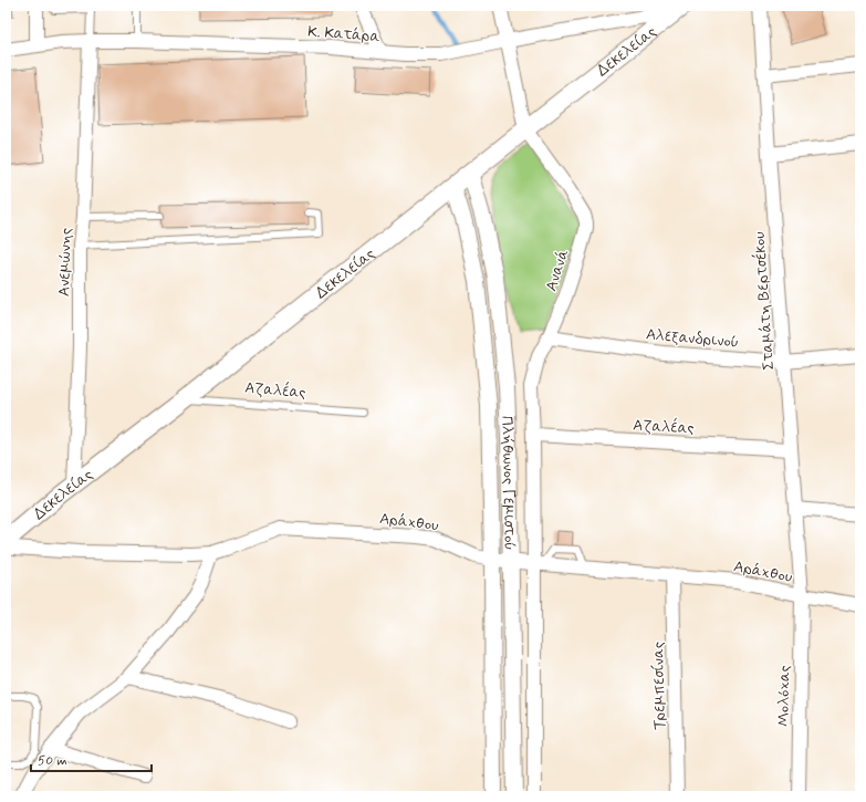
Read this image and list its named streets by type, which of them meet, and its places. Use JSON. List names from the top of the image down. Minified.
{"streets":{"main road":["Δεκελείας"],"street":["Κ. Κατάρα","Ανεμώνης","Ανανά","Σταμάτη Βερτσέκου","Αλεξανδρινού","Αζαλέας","Πλήθωνος Γεμιστού","Αράχθου","Τρεμπεσίνας","Μολόχας"]},"crossings":[["Κ. Κατάρα","Δεκελείας"],["Κ. Κατάρα","Ανεμώνης"],["Δεκελείας","Ανεμώνης"],["Δεκελείας","Ανανά"],["Δεκελείας","Αζαλέας"],["Δεκελείας","Πλήθωνος Γεμιστού"],["Ανανά","Αλεξανδρινού"],["Ανανά","Αζαλέας"],["Ανανά","Πλήθωνος Γεμιστού"],["Σταμάτη Βερτσέκου","Αλεξανδρινού"],["Σταμάτη Βερτσέκου","Αζαλέας"],["Σταμάτη Βερτσέκου","Αράχθου"],["Σταμάτη Βερτσέκου","Μολόχας"],["Αζαλέας","Πλήθωνος Γεμιστού"],["Πλήθωνος Γεμιστού","Αράχθου"],["Αράχθου","Τρεμπεσίνας"],["Αράχθου","Μολόχας"]],"scale_bar":"50 m"}
